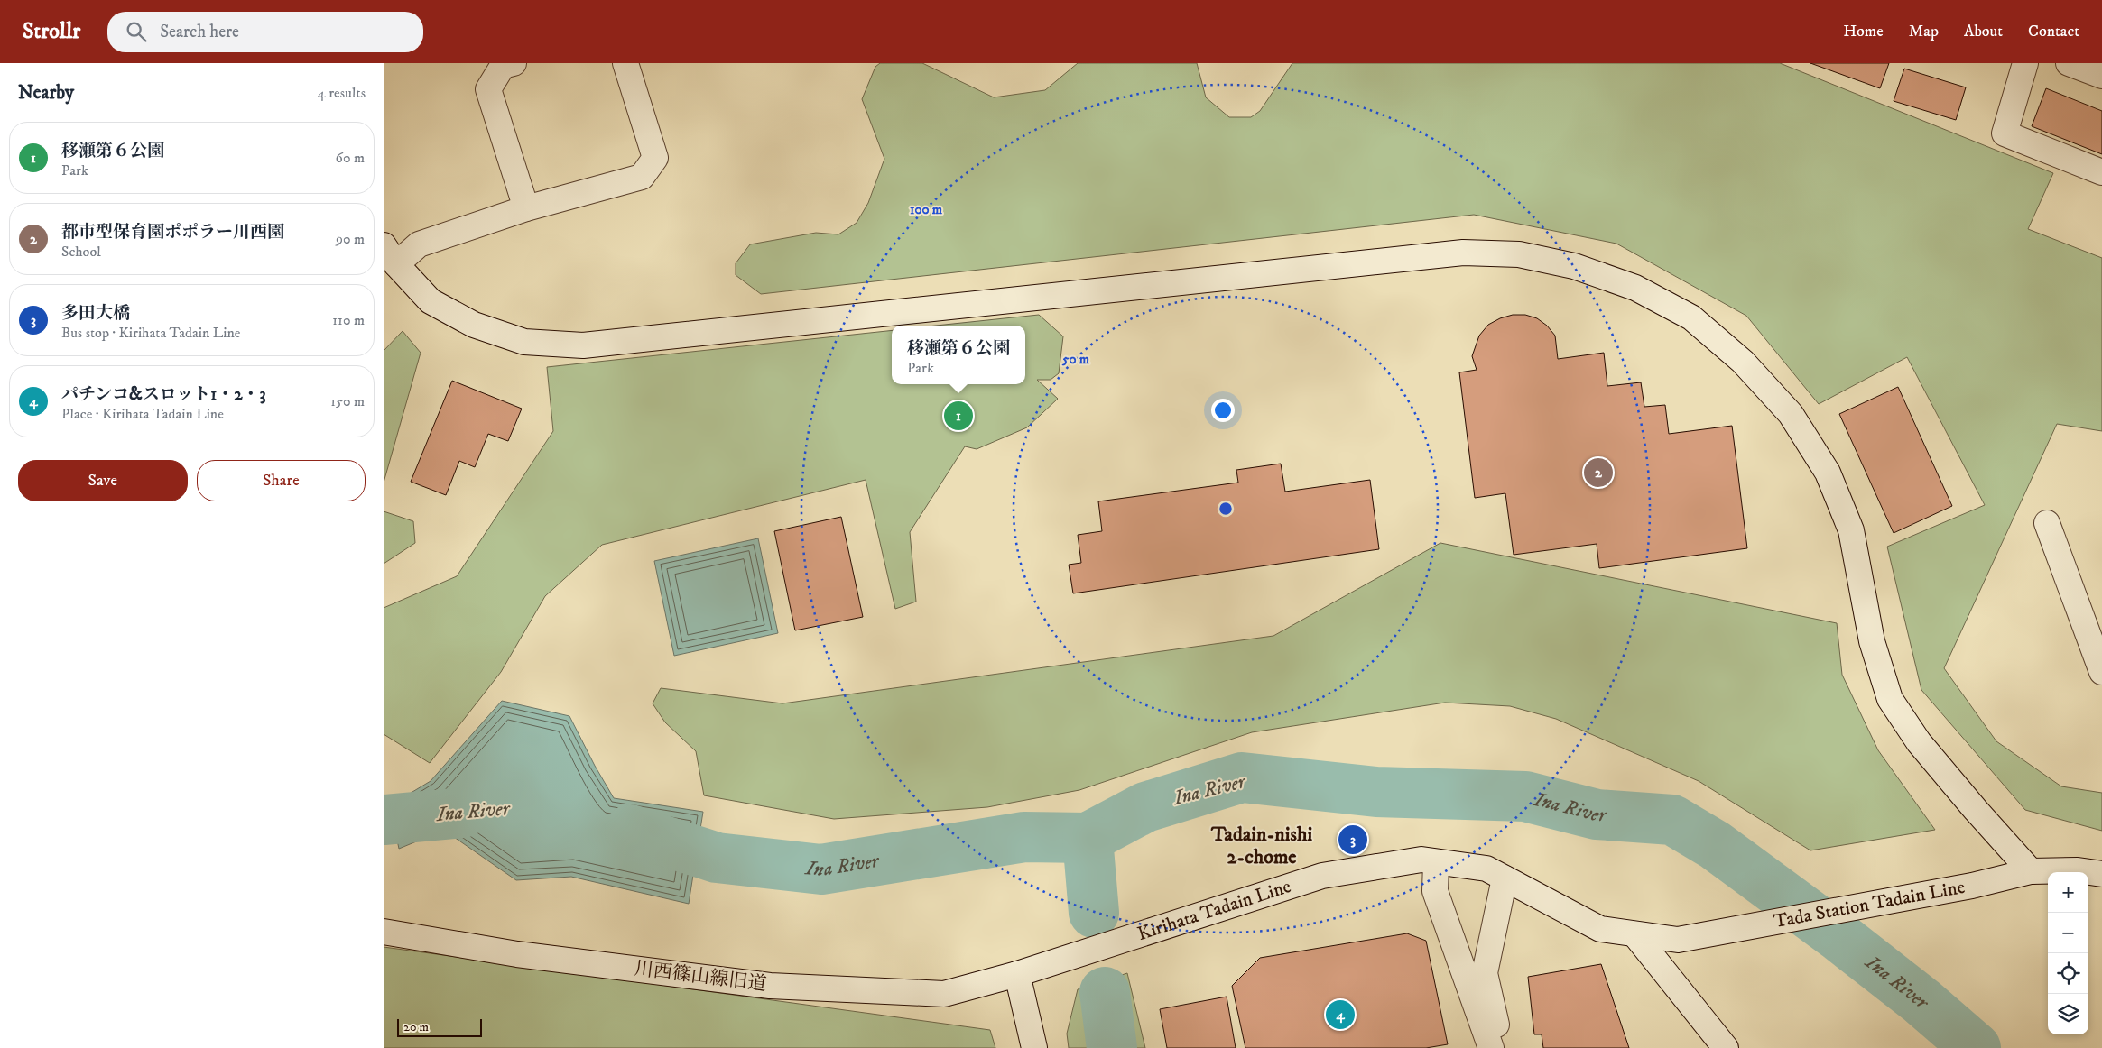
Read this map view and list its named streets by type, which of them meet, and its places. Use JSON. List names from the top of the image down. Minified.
{"streets":{"street":["Tada Station Tadain Line","Kirihata Tadain Line","川西篠山線旧道"]},"crossings":[["Tada Station Tadain Line","Kirihata Tadain Line"],["Kirihata Tadain Line","川西篠山線旧道"]],"districts":["Tadain-nishi 2-chome"],"water":["Ina River"],"scale_bar":"20 m","page":{"header":"Strollr","search":"Search here","nav":["Home","Map","About","Contact"],"heading":["Nearby","4 results"],"list":[{"mark":"1","name":"移瀬第６公園","note":"Park","value":"60 m"},{"mark":"2","name":"都市型保育園ポポラー川西園","note":"School","value":"90 m"},{"mark":"3","name":"多田大橋","note":"Bus stop · Kirihata Tadain Line","value":"110 m"},{"mark":"4","name":"パチンコ&スロット1・2・3","note":"Place · Kirihata Tadain Line","value":"150 m"}],"popup":["移瀬第６公園","Park"],"pins":["1","2","3","4"],"buttons":["Save","Share"],"map_buttons":["+","−"],"scale":"20 m"},"rings":["100 m","50 m"]}
